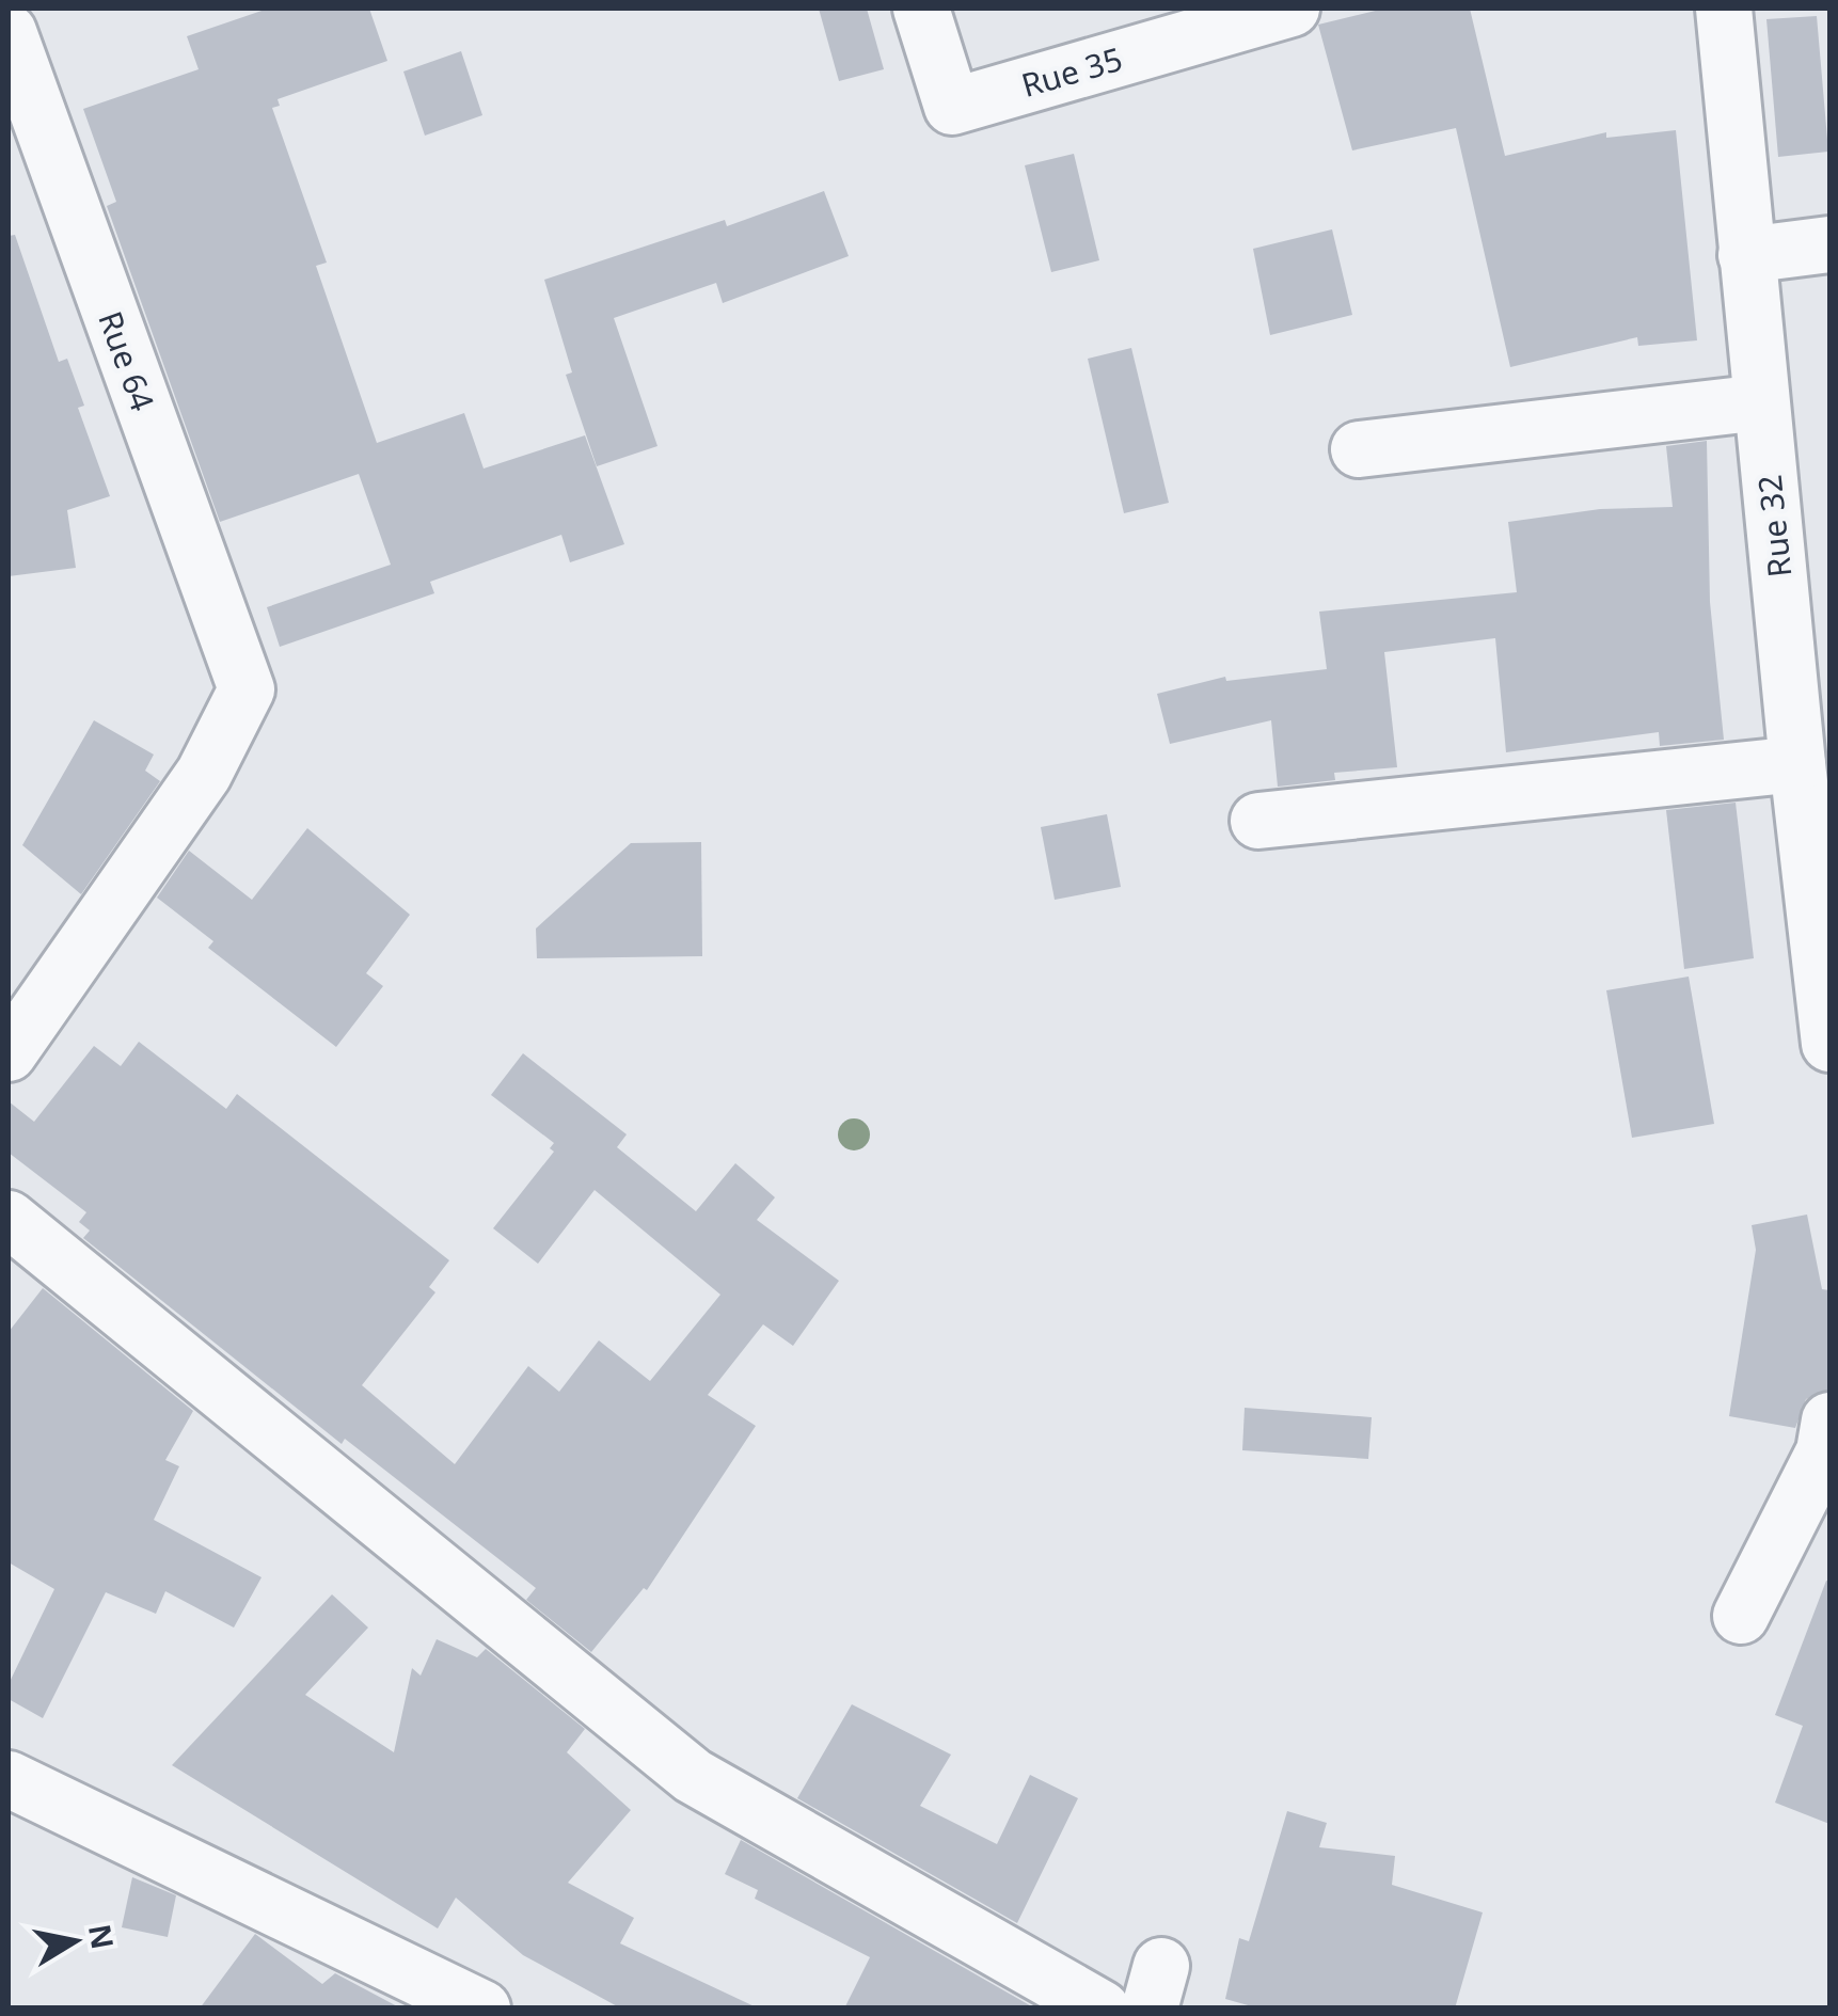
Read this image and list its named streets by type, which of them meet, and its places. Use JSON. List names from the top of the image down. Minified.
{"streets":{"street":["Rue 35","Rue 64","Rue 32"]},"north":"right"}
